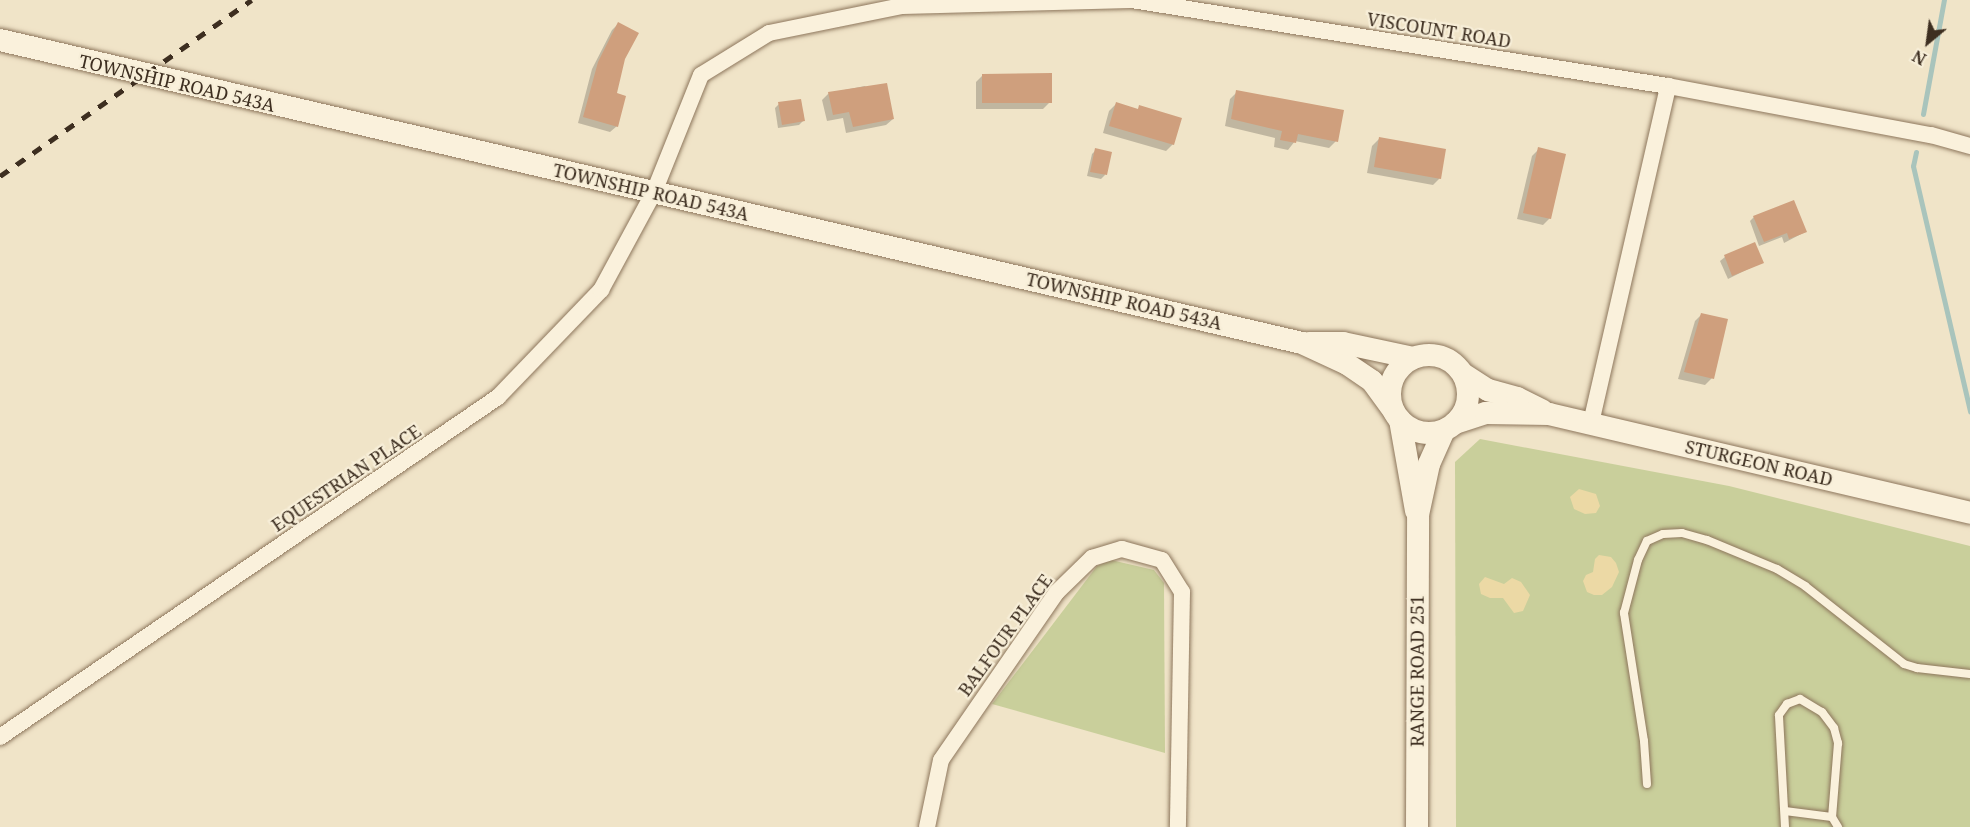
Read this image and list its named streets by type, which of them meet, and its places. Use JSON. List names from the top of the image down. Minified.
{"streets":{"main road":["TOWNSHIP ROAD 543A","STURGEON ROAD","RANGE ROAD 251"],"street":["VISCOUNT ROAD","EQUESTRIAN PLACE","BALFOUR PLACE"]},"crossings":[["VISCOUNT ROAD","TOWNSHIP ROAD 543A"],["VISCOUNT ROAD","EQUESTRIAN PLACE"],["TOWNSHIP ROAD 543A","STURGEON ROAD"],["TOWNSHIP ROAD 543A","EQUESTRIAN PLACE"],["TOWNSHIP ROAD 543A","RANGE ROAD 251"],["STURGEON ROAD","RANGE ROAD 251"]],"north":"bottom left"}
